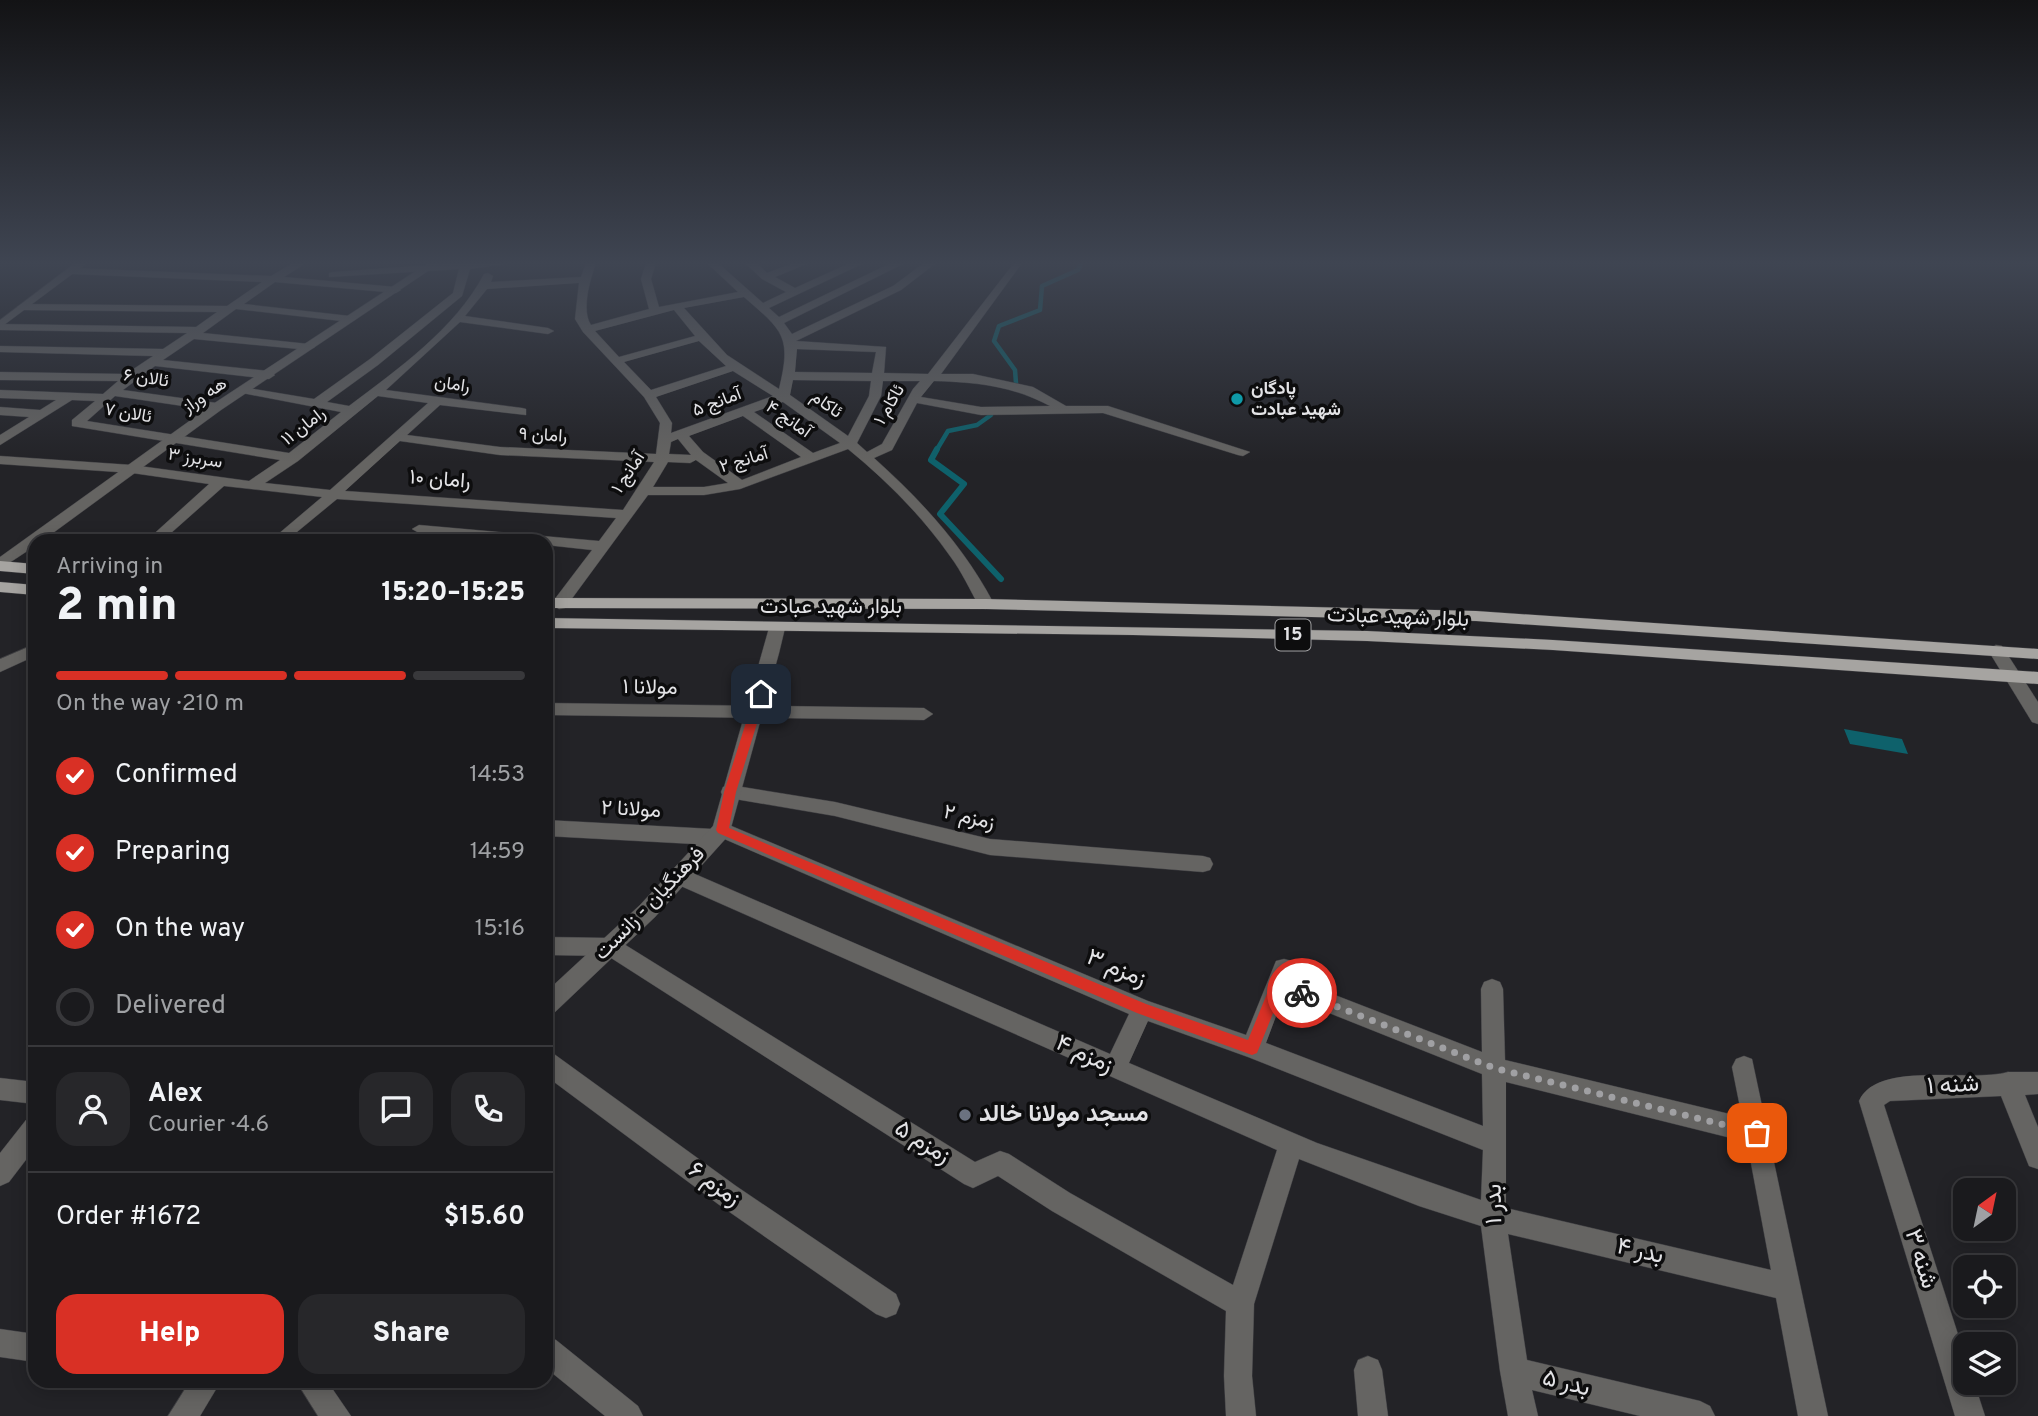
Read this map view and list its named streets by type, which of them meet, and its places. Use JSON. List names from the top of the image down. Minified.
{"streets":{"main road":["بلوار شهید عبادت","15"],"street":["ئالان ۶","رامان","هه وراز","آمانج ۵","ئاکام","ئاکام ۱","ئالان ۷","آمانج ۴","رامان ۱۱","رامان ۹","سربرز ۳","آمانج ۲","آمانج ۱","رامان ۱۰","مولانا ۱","مولانا ۲","زمزم ۲","فرهنگیان - زانست","زمزم ۳","زمزم ۴","شنه ۱","زمزم ۵","زمزم ۶","بدر ۱","بدر ۴","شنه ۳","بدر ۵"]},"crossings":[["ئالان ۶","هه وراز"],["ئالان ۶","ئالان ۷"],["رامان","رامان ۱۱"],["هه وراز","ئالان ۷"],["هه وراز","سربرز ۳"],["آمانج ۵","ئاکام"],["آمانج ۵","آمانج ۴"],["آمانج ۵","آمانج ۱"],["ئاکام","ئاکام ۱"],["ئاکام","آمانج ۲"],["ئاکام","بلوار شهید عبادت"],["ئالان ۷","رامان ۱۱"],["آمانج ۴","آمانج ۲"],["رامان ۱۱","سربرز ۳"],["رامان ۱۱","رامان ۱۰"],["رامان ۹","آمانج ۱"],["سربرز ۳","رامان ۱۰"],["آمانج ۲","آمانج ۱"],["آمانج ۱","رامان ۱۰"],["بلوار شهید عبادت","فرهنگیان - زانست"],["مولانا ۱","فرهنگیان - زانست"],["مولانا ۲","فرهنگیان - زانست"],["مولانا ۲","زمزم ۳"],["زمزم ۲","فرهنگیان - زانست"],["فرهنگیان - زانست","زمزم ۳"],["فرهنگیان - زانست","زمزم ۴"],["فرهنگیان - زانست","زمزم ۵"],["زمزم ۳","بدر ۱"],["زمزم ۴","بدر ۱"],["زمزم ۴","بدر ۴"],["شنه ۱","شنه ۳"],["بدر ۱","بدر ۴"],["بدر ۱","بدر ۵"]],"places":["پادگان شهید عبادت","مسجد مولانا خالد"],"north":"top right","page":{"heading":["2 min","Arriving in","15:20–15:25"],"panel":["Alex","Courier · 4.6","Order #1672","$15.60"],"bar":"On the way · 210 m","list":[["Confirmed","14:53"],["Preparing","14:59"],["On the way","15:16"],"Delivered"],"buttons":["Help","Share"]}}
